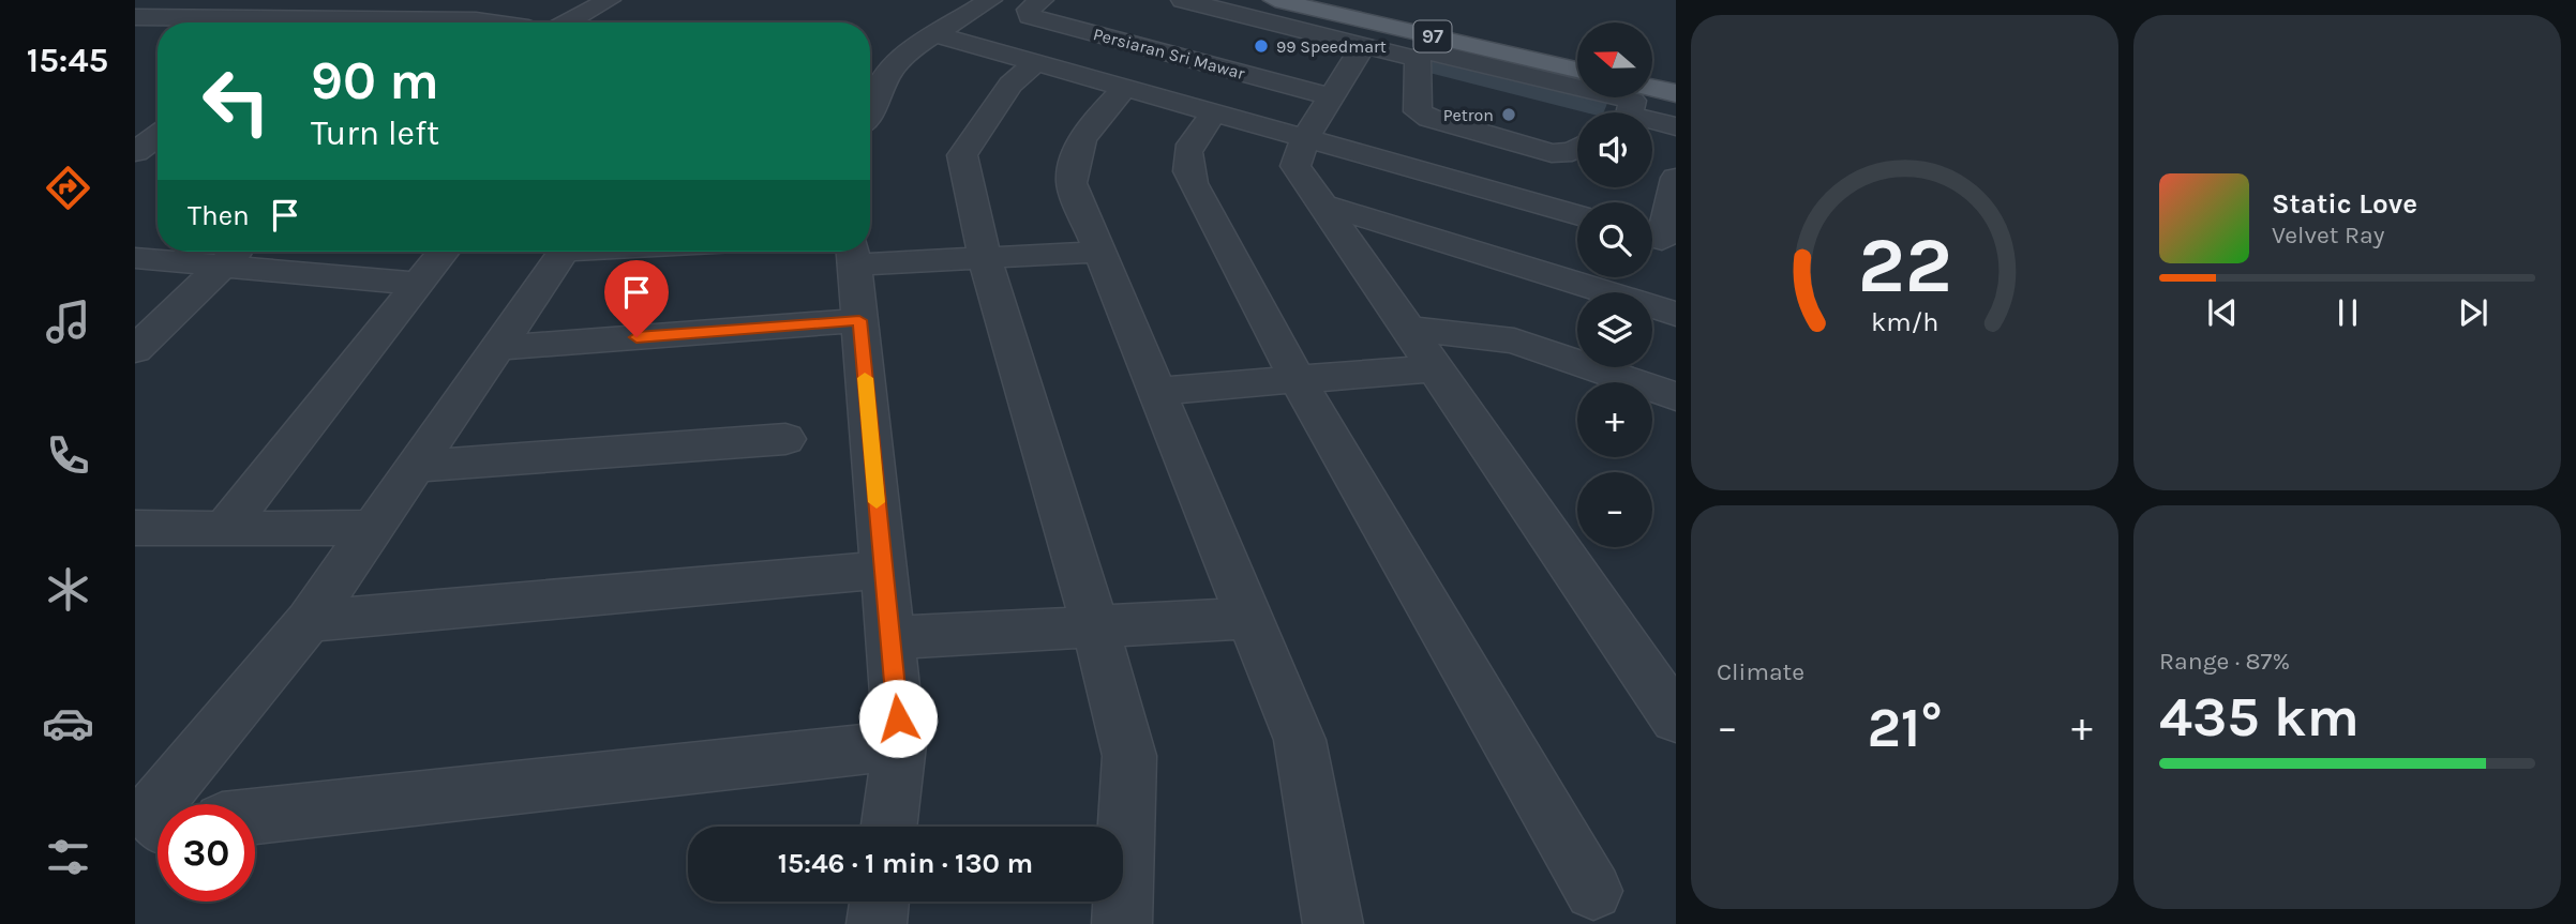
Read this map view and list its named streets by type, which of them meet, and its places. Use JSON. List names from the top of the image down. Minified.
{"streets":{"main road":["97"],"street":["Persiaran Sri Mawar"]},"places":["99 Speedmart","Petron"],"north":"left","page":{"tabs":"15:45","map_buttons":["+","−"],"turn":["90 m","Turn left"],"song":["Static Love","Velvet Ray"],"then":"Then","tile":["Climate",["Range · 87%","435 km"]],"heat":["−","21°","+"],"limit":"30","trip":"15:46 · 1 min · 130 m","gauge":["22","km/h"]}}
